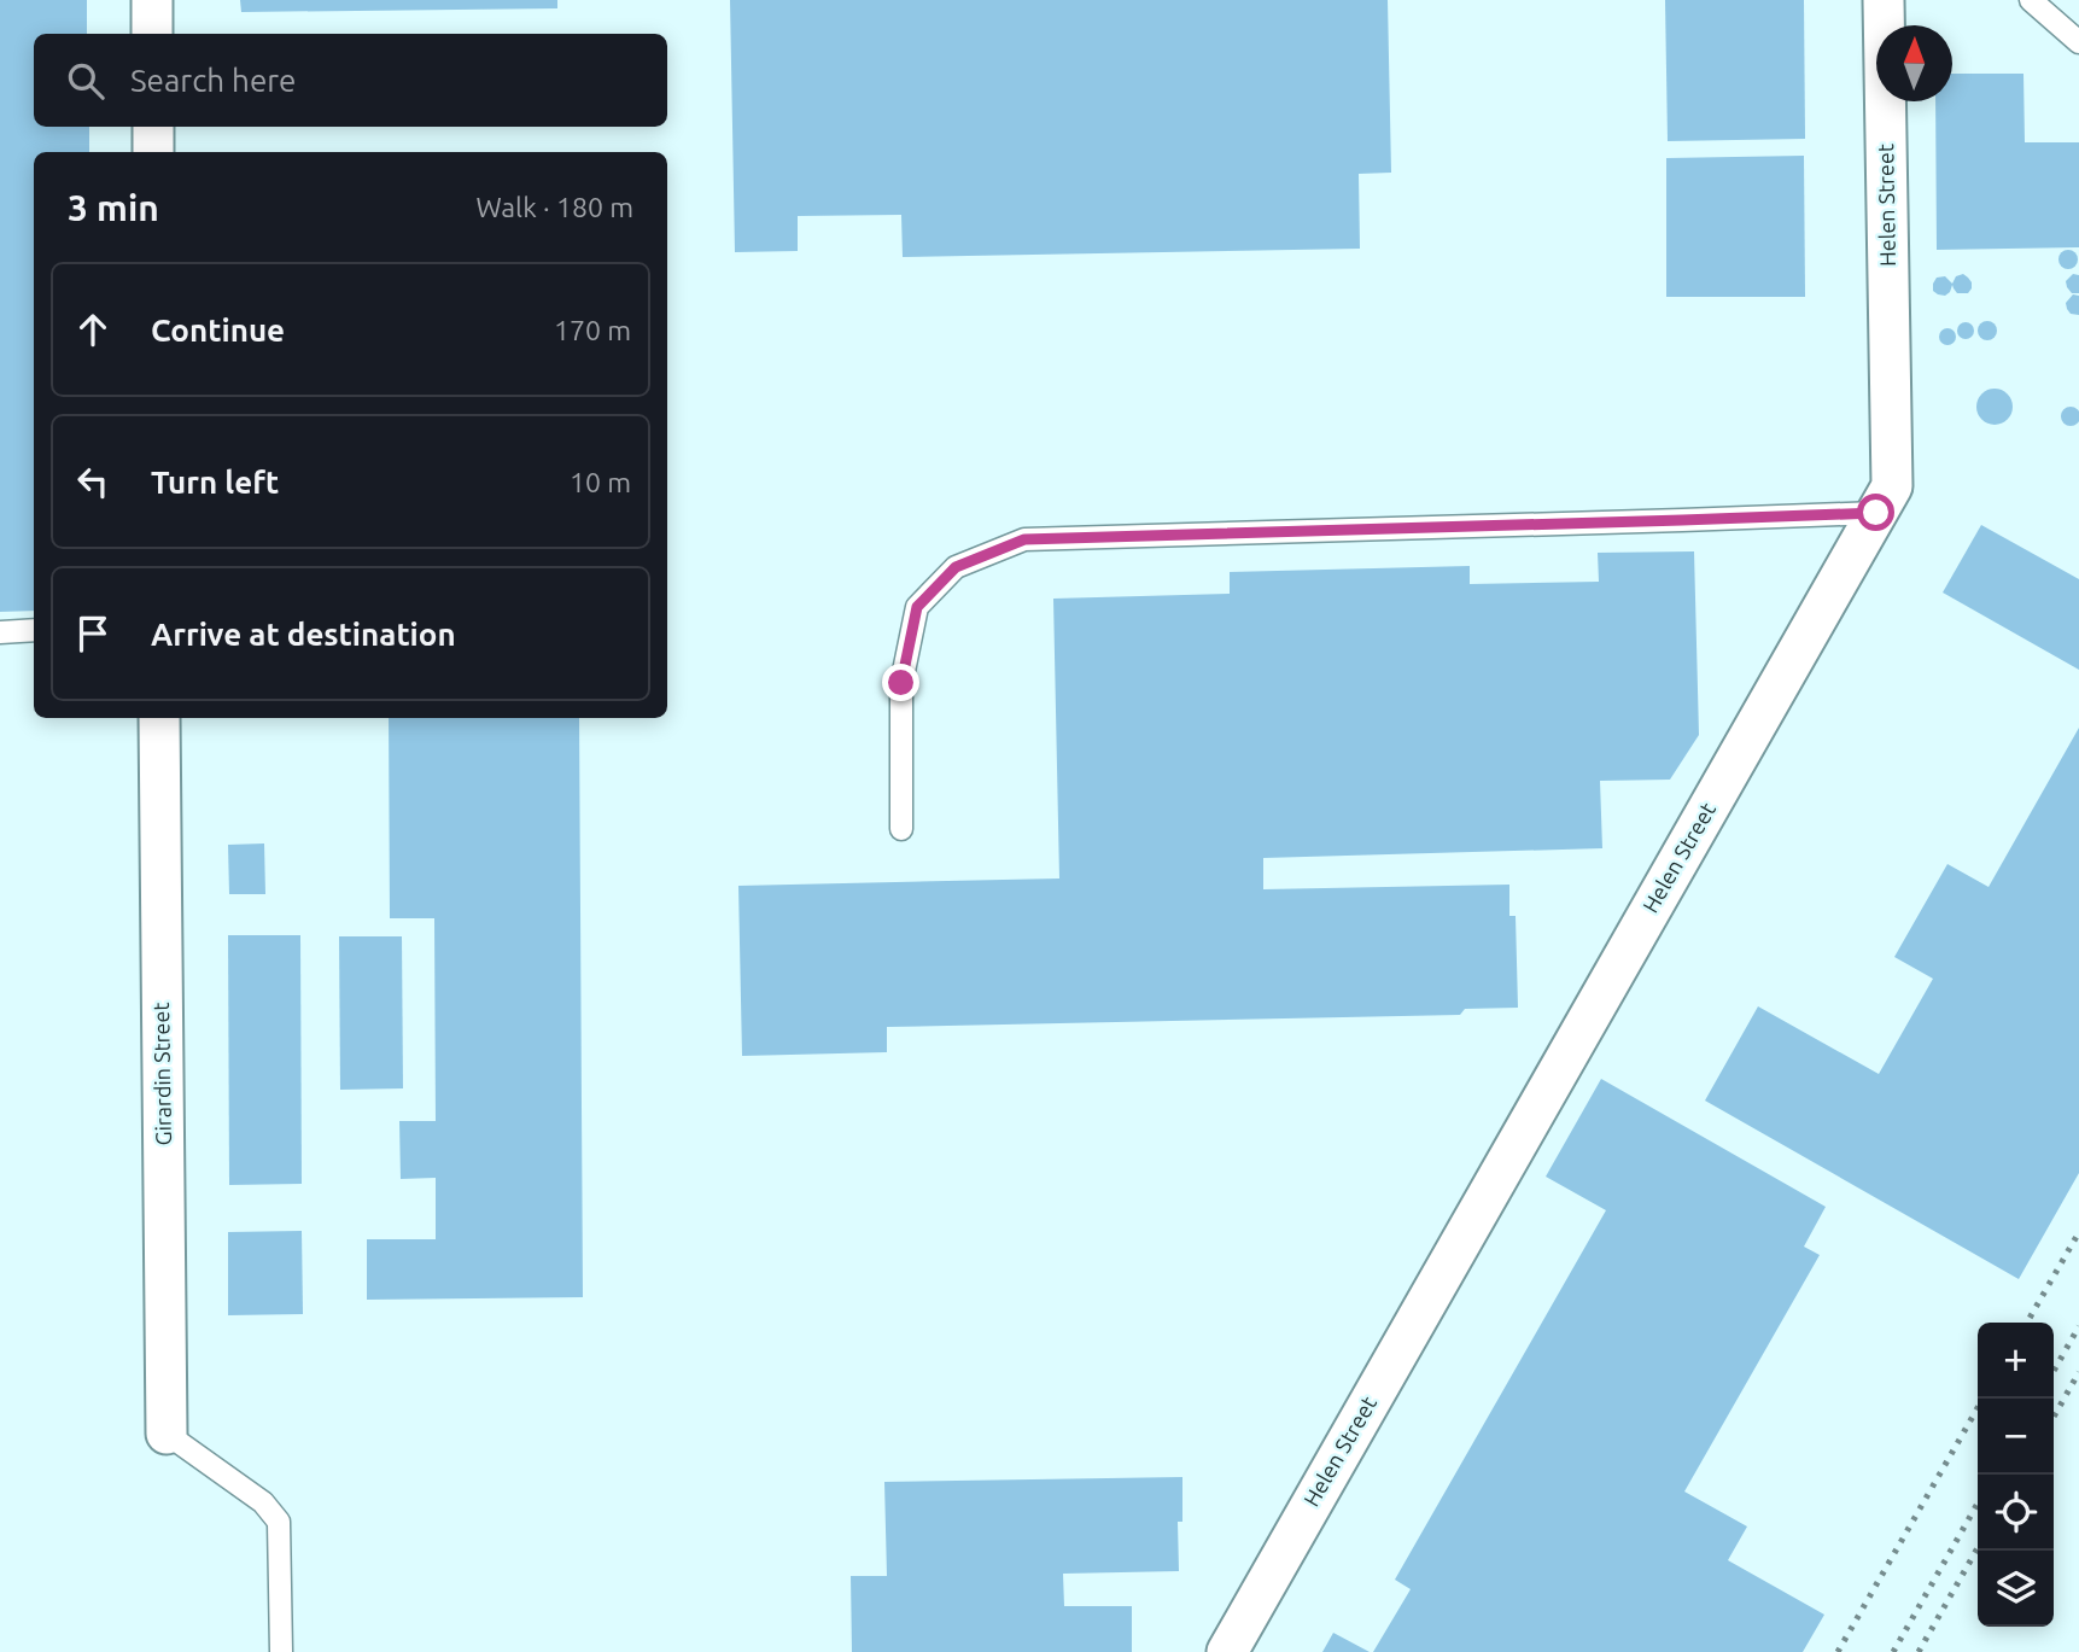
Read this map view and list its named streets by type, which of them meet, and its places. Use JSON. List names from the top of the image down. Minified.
{"streets":{"street":["Helen Street","Girardin Street"]},"north":"top","page":{"search":"Search here","heading":["3 min","Walk · 180 m"],"list":[["Continue","170 m"],["Turn left","10 m"],"Arrive at destination"],"map_buttons":["+","−"]}}
